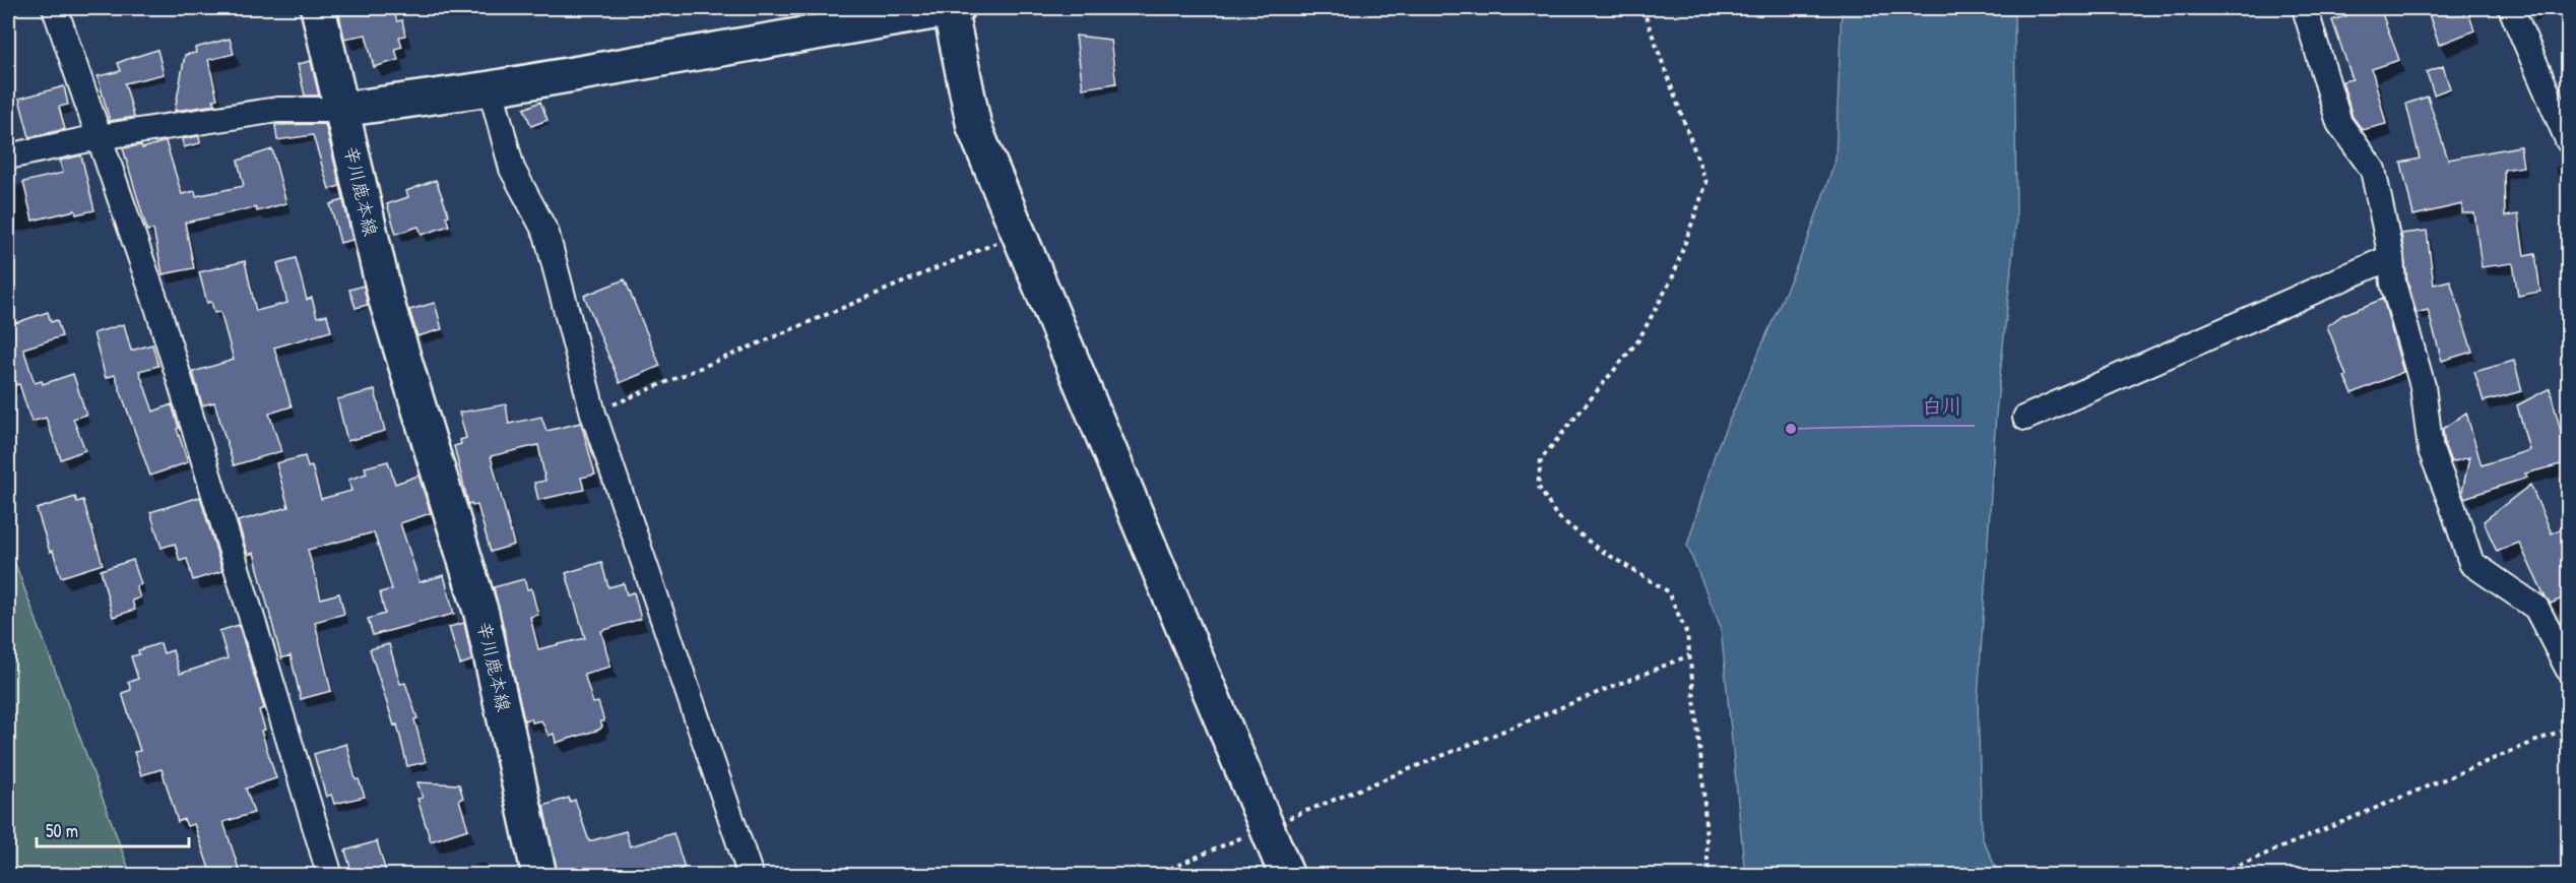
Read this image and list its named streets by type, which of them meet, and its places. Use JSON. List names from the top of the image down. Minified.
{"streets":{"main road":["辛川鹿本線"]},"places":["白川"],"scale_bar":"50 m"}
